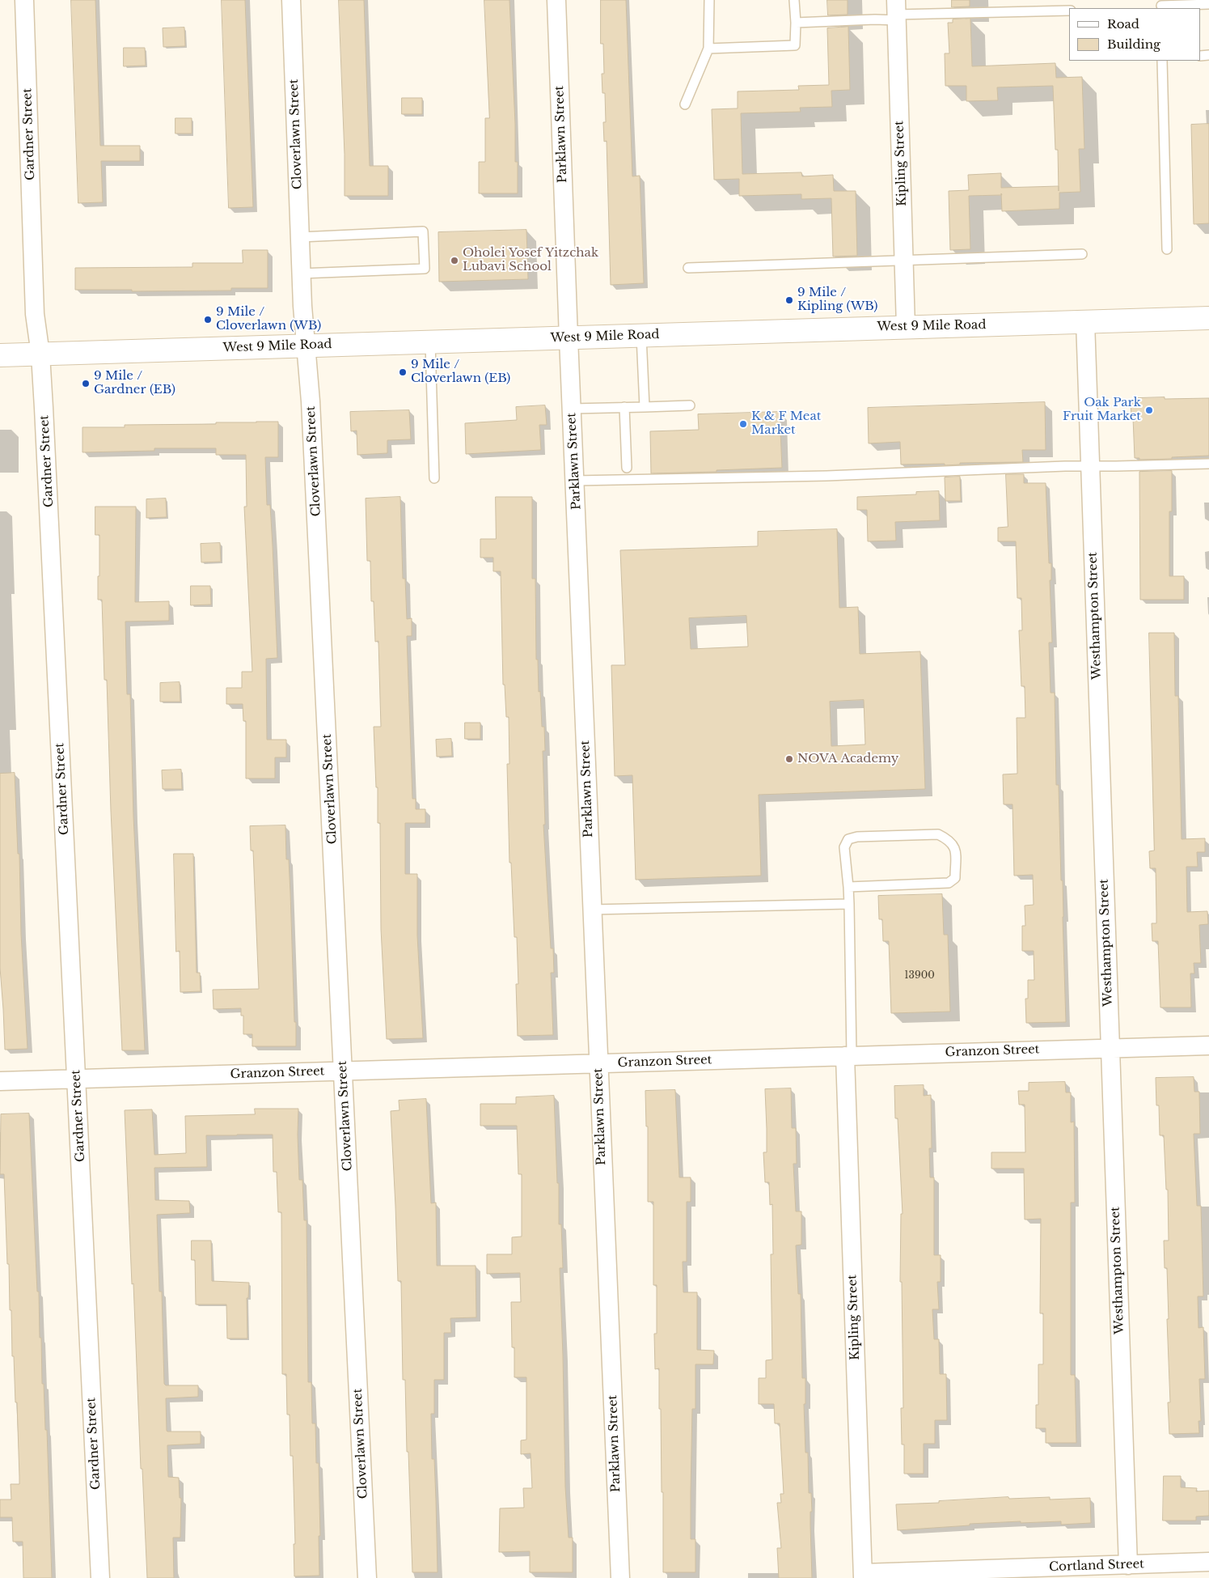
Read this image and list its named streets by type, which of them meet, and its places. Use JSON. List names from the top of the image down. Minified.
{"streets":{"main road":["West 9 Mile Road"],"street":["Gardner Street","Cloverlawn Street","Parklawn Street","Kipling Street","Westhampton Street","Granzon Street","Cortland Street"]},"crossings":[["Gardner Street","West 9 Mile Road"],["Gardner Street","Granzon Street"],["Cloverlawn Street","West 9 Mile Road"],["Cloverlawn Street","Granzon Street"],["Parklawn Street","West 9 Mile Road"],["Parklawn Street","Granzon Street"],["Kipling Street","West 9 Mile Road"],["Kipling Street","Granzon Street"],["Kipling Street","Cortland Street"],["West 9 Mile Road","Westhampton Street"],["Westhampton Street","Granzon Street"],["Westhampton Street","Cortland Street"]],"places":["Oholei Yosef Yitzchak Lubavi School","9 Mile / Kipling (WB)","9 Mile / Cloverlawn (WB)","9 Mile / Cloverlawn (EB)","9 Mile / Gardner (EB)","Oak Park Fruit Market","K & F Meat Market","NOVA Academy"],"house_numbers":["13900"],"legend":["Road","Building"]}
